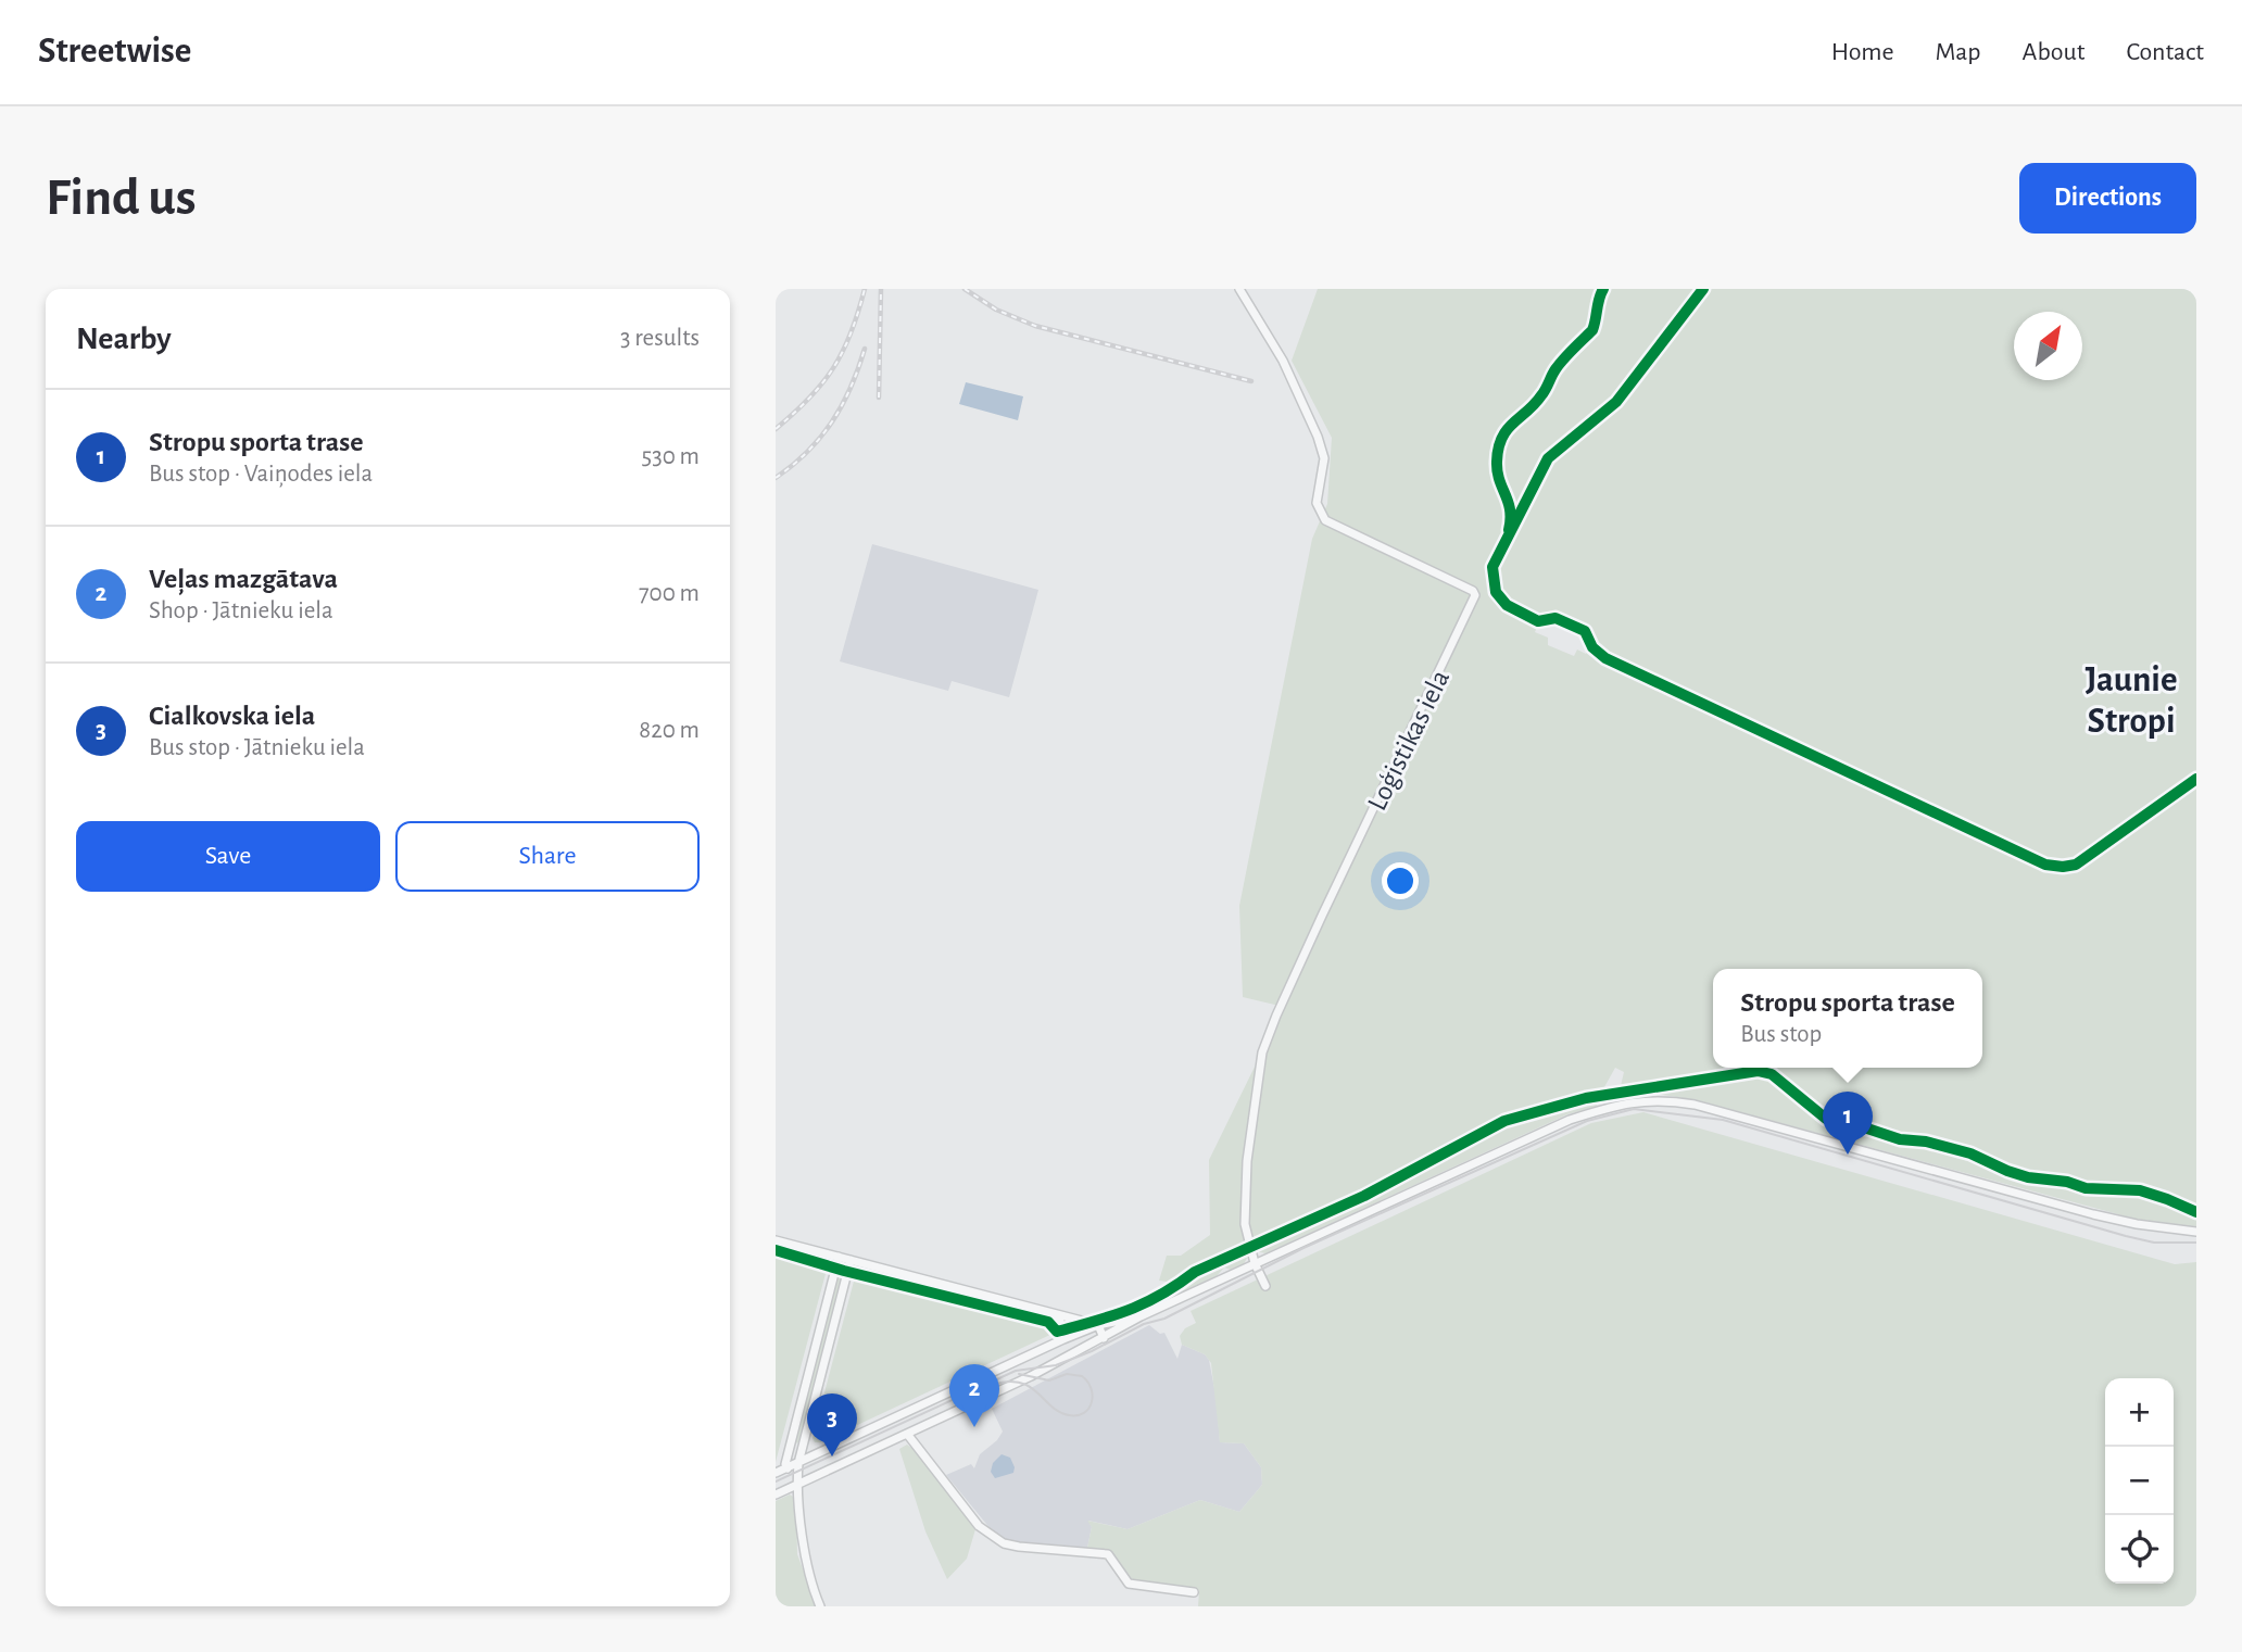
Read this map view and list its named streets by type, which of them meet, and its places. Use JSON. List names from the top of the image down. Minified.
{"streets":{"street":["Loģistikas iela"]},"districts":["Jaunie Stropi"],"north":"top right","page":{"header":"Streetwise","nav":["Home","Map","About","Contact"],"buttons":["Directions",["Save","Share"]],"title":"Find us","heading":["Nearby","3 results"],"list":[{"mark":"1","name":"Stropu sporta trase","note":"Bus stop · Vaiņodes iela","value":"530 m"},{"mark":"2","name":"Veļas mazgātava","note":"Shop · Jātnieku iela","value":"700 m"},{"mark":"3","name":"Cialkovska iela","note":"Bus stop · Jātnieku iela","value":"820 m"}],"popup":["Stropu sporta trase","Bus stop"],"pins":["1","2","3"],"map_buttons":["+","−"]}}
